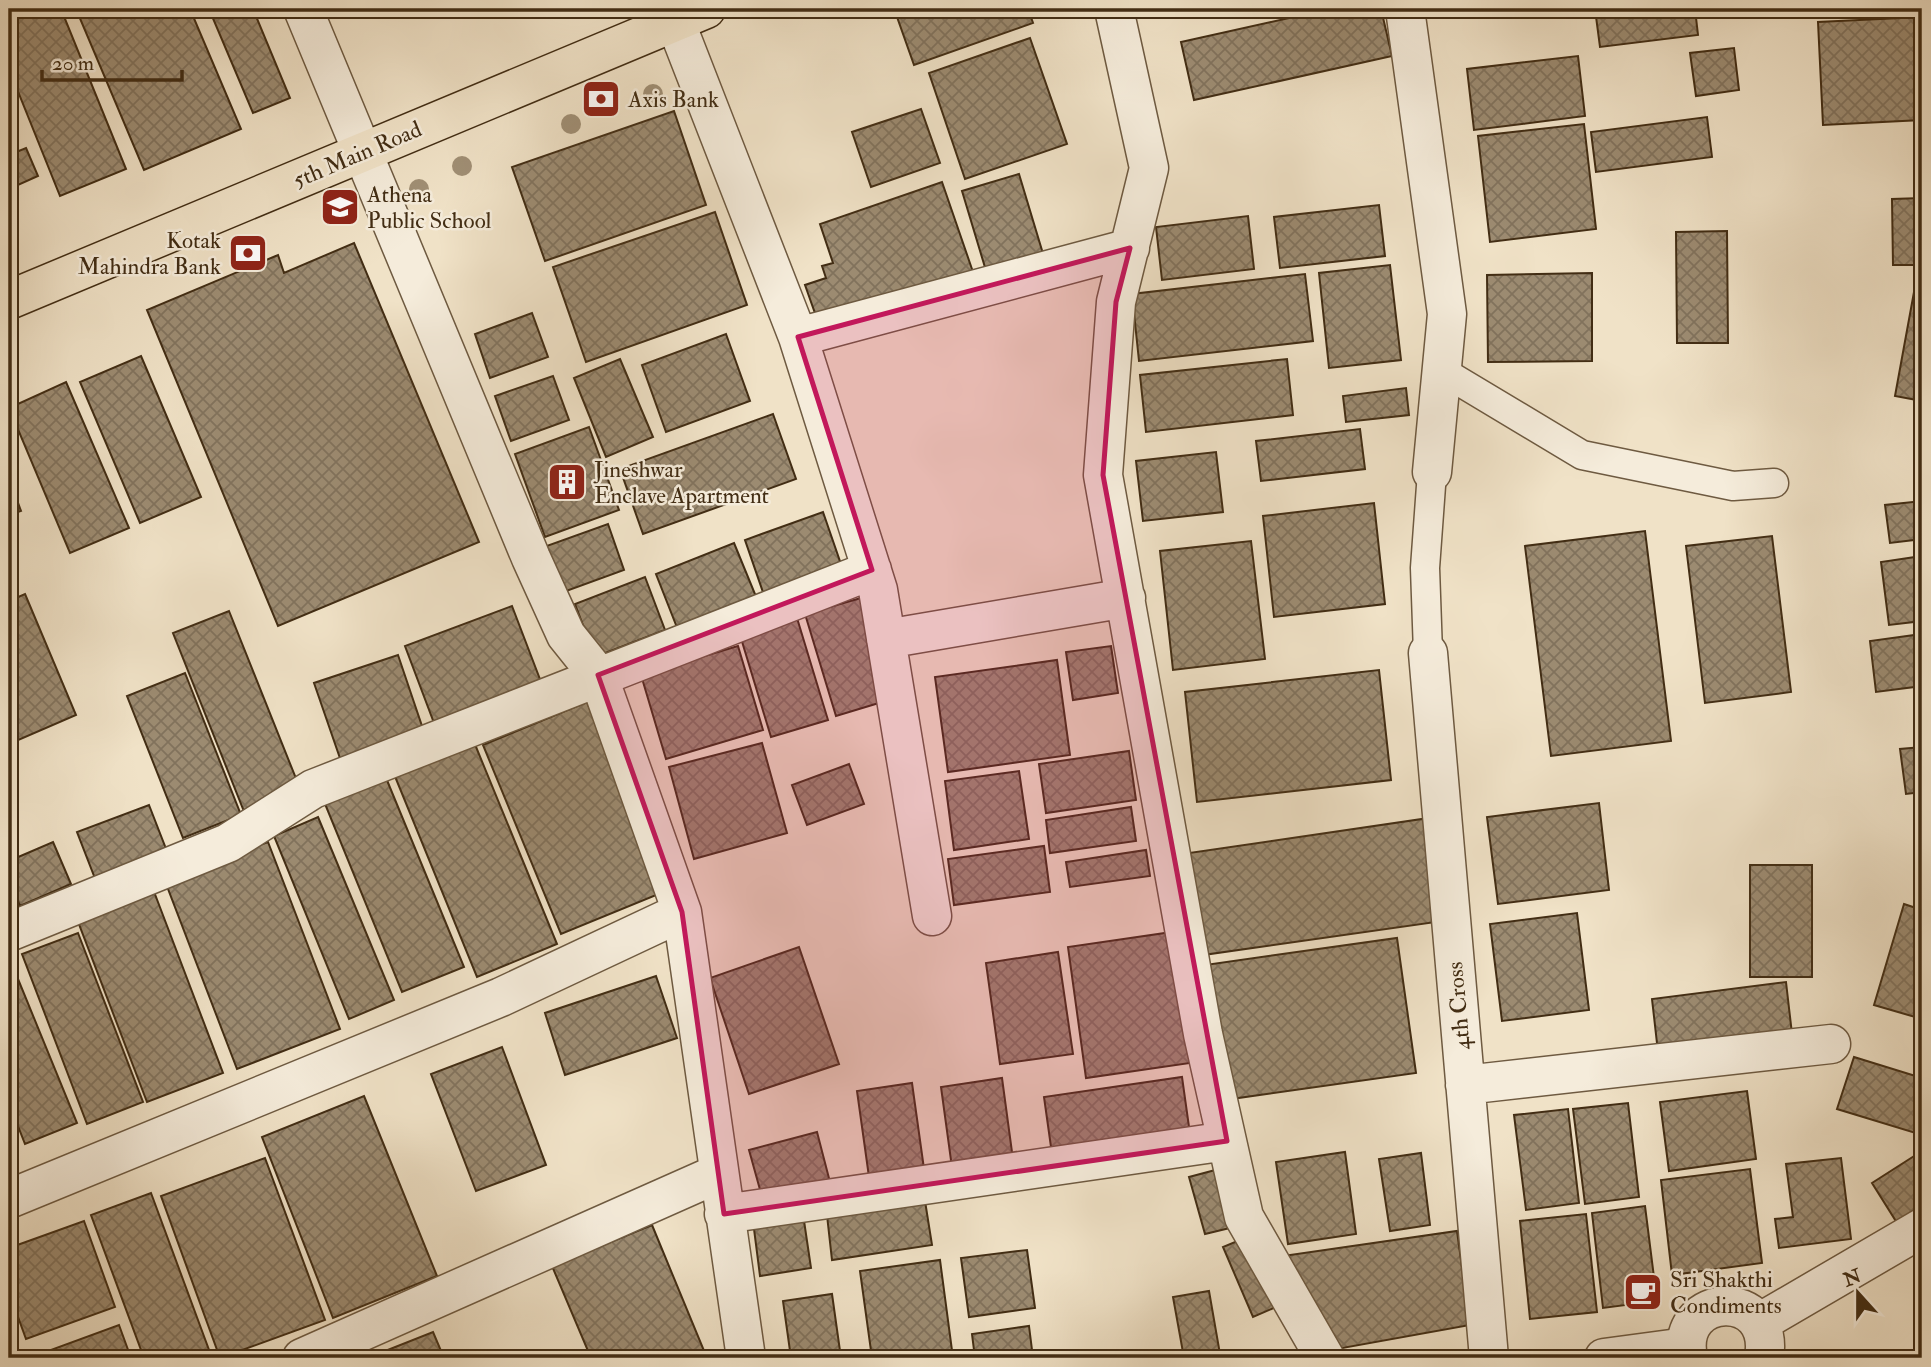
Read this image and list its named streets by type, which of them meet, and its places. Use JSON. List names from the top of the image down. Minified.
{"streets":{"main road":["5th Main Road"],"street":["4th Cross"]},"places":{"bank":["Axis Bank","Kotak Mahindra Bank"],"school or university":["Athena Public School"],"building":["Jineshwar Enclave Apartment"],"cafe":["Sri Shakthi Condiments"]},"scale_bar":"20 m","north":"top"}
